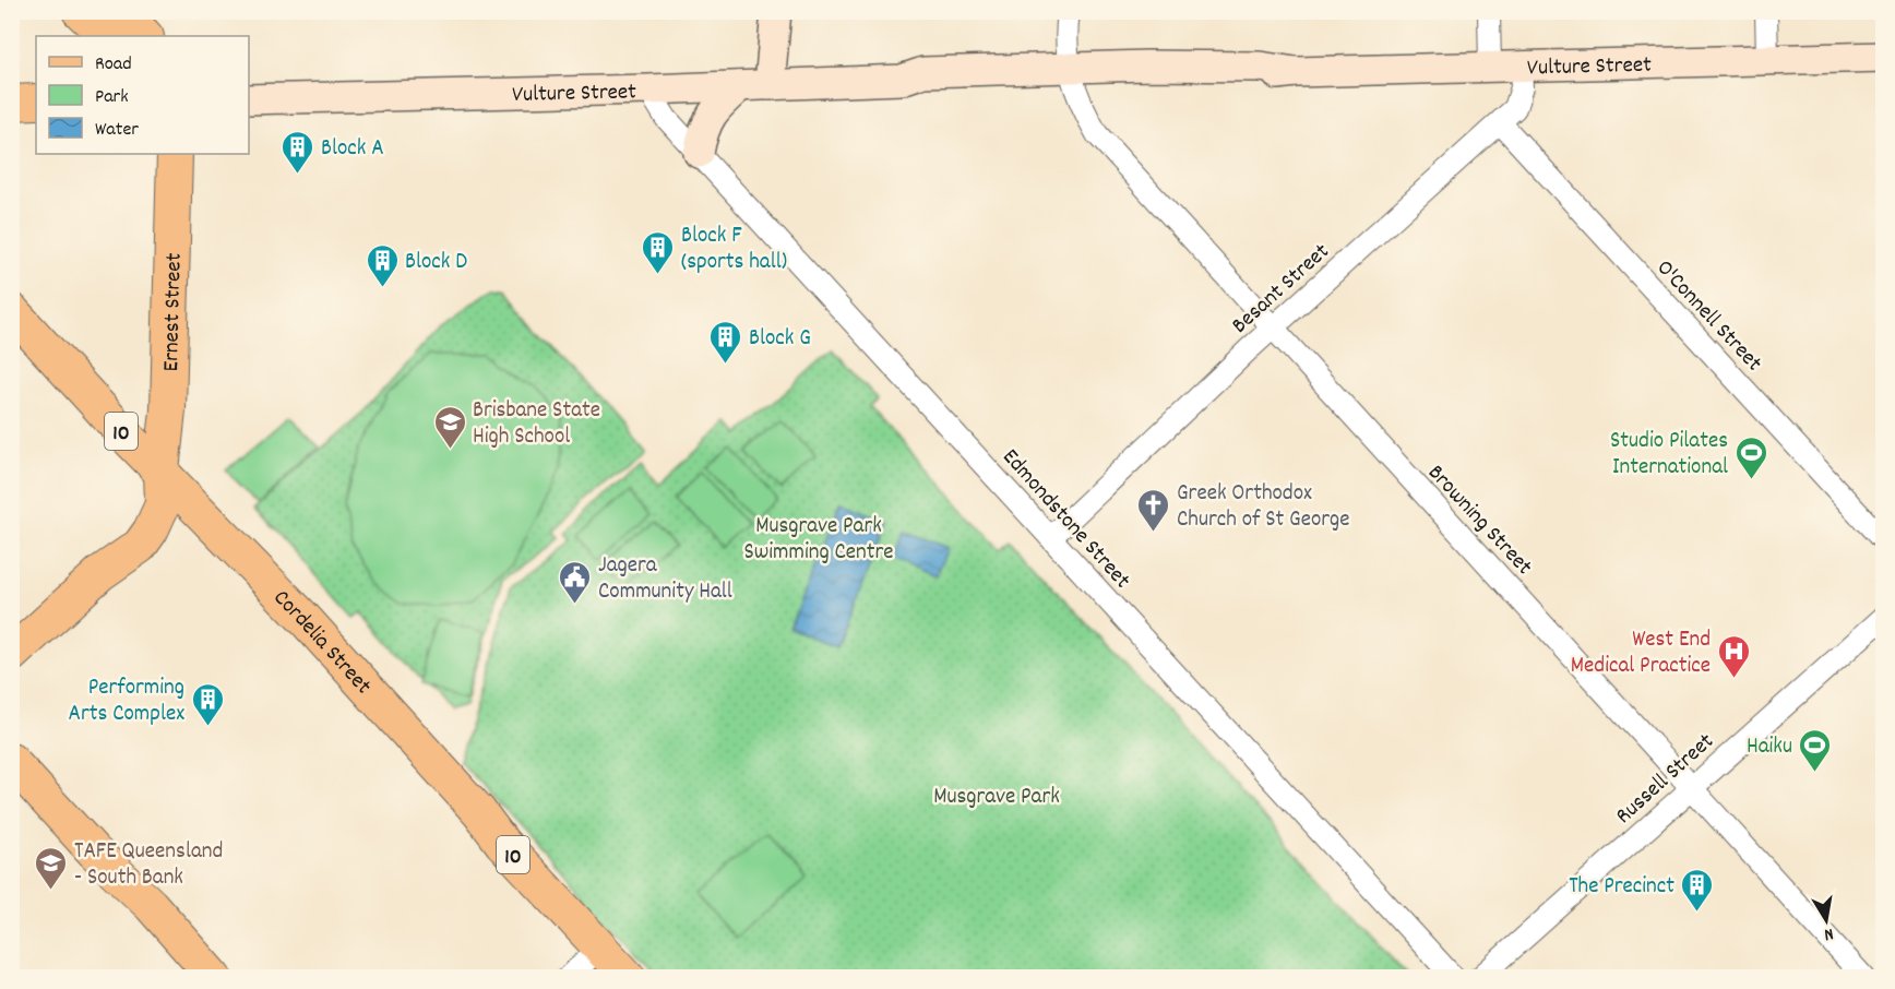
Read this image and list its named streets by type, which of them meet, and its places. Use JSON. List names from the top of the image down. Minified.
{"streets":{"main road":["Vulture Street","Ernest Street","10","Cordelia Street"],"street":["Besant Street","O'Connell Street","Edmondstone Street","Browning Street","Russell Street"]},"crossings":[["Vulture Street","Besant Street"],["Vulture Street","Edmondstone Street"],["Vulture Street","Browning Street"],["Besant Street","O'Connell Street"],["Besant Street","Edmondstone Street"],["Besant Street","Browning Street"],["Ernest Street","Cordelia Street"],["Browning Street","Russell Street"]],"parks":["Musgrave Park Swimming Centre","Musgrave Park"],"places":{"building":["Block A","Block F (sports hall)","Block D","Block G","Performing Arts Complex","The Precinct"],"school or university":["Brisbane State High School","TAFE Queensland - South Bank"],"sports":["Studio Pilates International","Haiku"],"church":["Greek Orthodox Church of St George"],"public building":["Jagera Community Hall"],"hospital":["West End Medical Practice"]},"legend":["Road","Park","Water"],"north":"bottom"}
